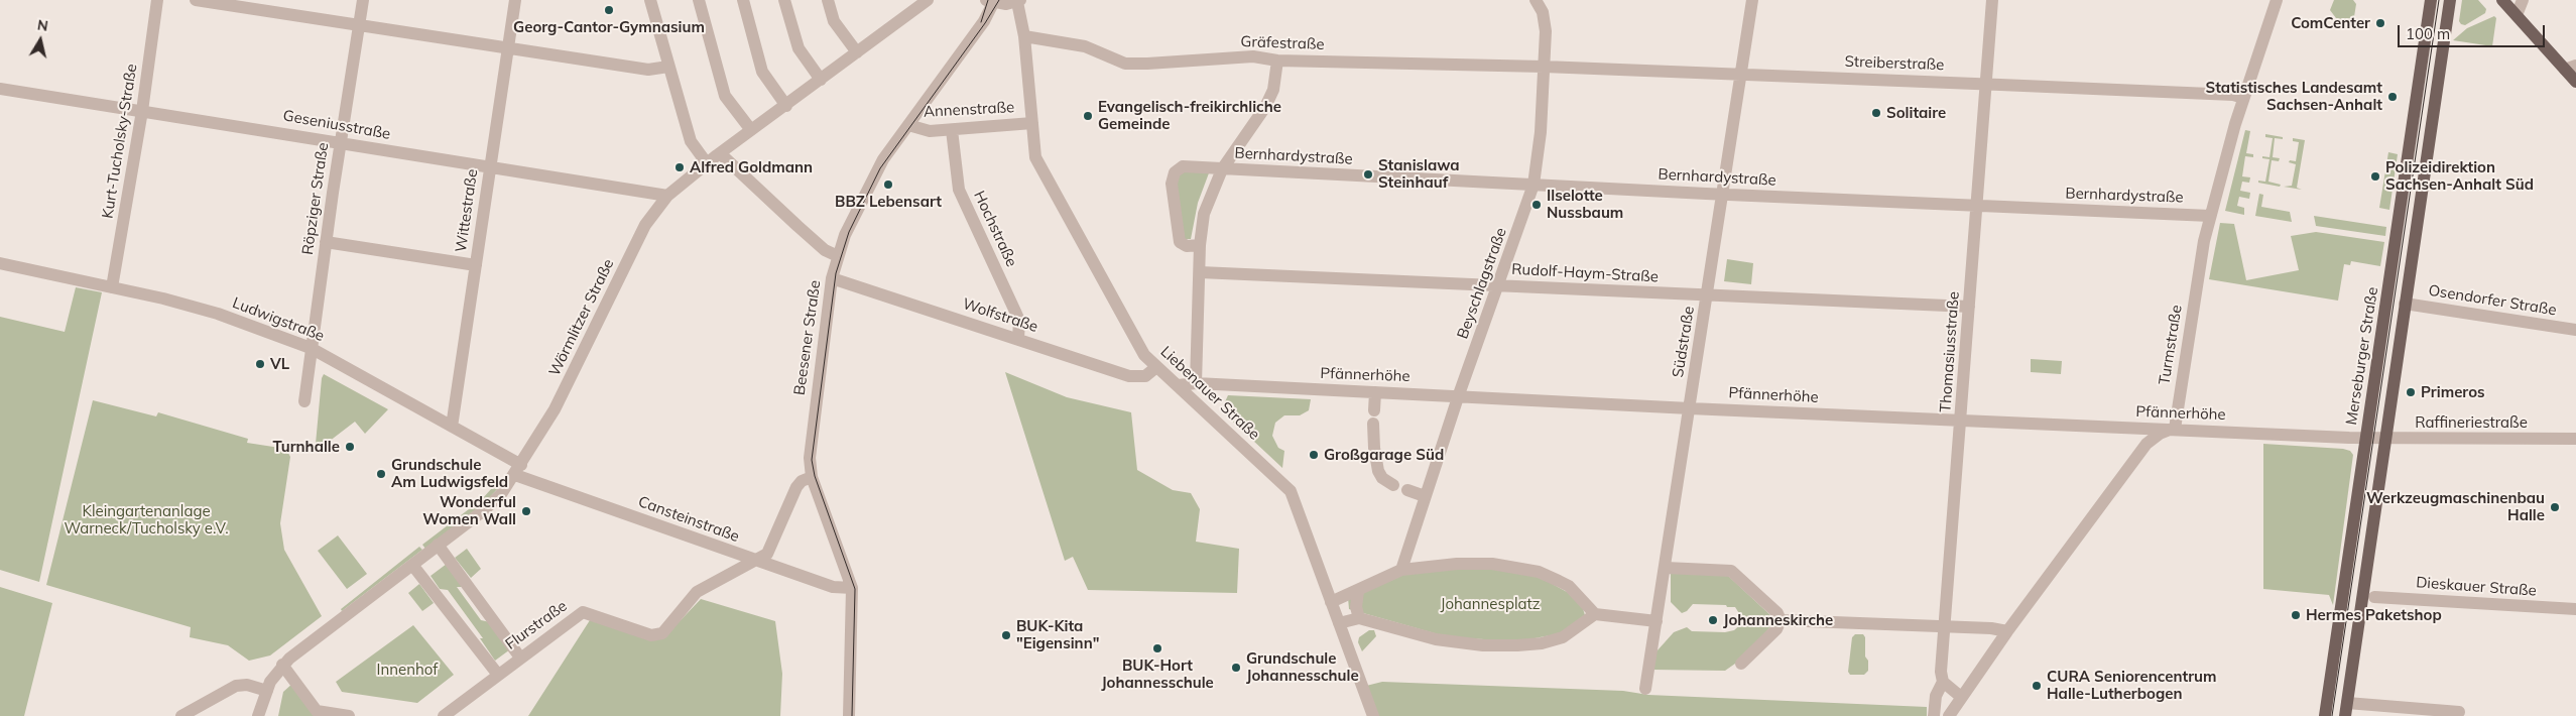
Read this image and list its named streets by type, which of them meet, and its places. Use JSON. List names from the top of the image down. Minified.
{"streets":{"main road":["Merseburger Straße"],"street":["Gräfestraße","Streiberstraße","Annenstraße","Geseniusstraße","Kurt-Tucholsky-Straße","Bernhardystraße","Röpziger Straße","Wittestraße","Hochstraße","Rudolf-Haym-Straße","Beyschlagstraße","Osendorfer Straße","Wolfstraße","Wörmlitzer Straße","Ludwigstraße","Beesener Straße","Südstraße","Turmstraße","Thomasiusstraße","Pfännerhöhe","Liebenauer Straße","Raffineriestraße","Cansteinstraße","Dieskauer Straße","Flurstraße"]},"crossings":[["Gräfestraße","Streiberstraße"],["Gräfestraße","Beyschlagstraße"],["Gräfestraße","Liebenauer Straße"],["Streiberstraße","Beyschlagstraße"],["Streiberstraße","Südstraße"],["Streiberstraße","Turmstraße"],["Streiberstraße","Thomasiusstraße"],["Annenstraße","Hochstraße"],["Annenstraße","Beesener Straße"],["Annenstraße","Liebenauer Straße"],["Geseniusstraße","Kurt-Tucholsky-Straße"],["Geseniusstraße","Röpziger Straße"],["Geseniusstraße","Wittestraße"],["Geseniusstraße","Wörmlitzer Straße"],["Kurt-Tucholsky-Straße","Ludwigstraße"],["Bernhardystraße","Beyschlagstraße"],["Bernhardystraße","Südstraße"],["Bernhardystraße","Turmstraße"],["Bernhardystraße","Thomasiusstraße"],["Röpziger Straße","Ludwigstraße"],["Wittestraße","Ludwigstraße"],["Hochstraße","Wolfstraße"],["Rudolf-Haym-Straße","Beyschlagstraße"],["Rudolf-Haym-Straße","Südstraße"],["Rudolf-Haym-Straße","Thomasiusstraße"],["Beyschlagstraße","Pfännerhöhe"],["Wolfstraße","Beesener Straße"],["Wolfstraße","Liebenauer Straße"],["Wörmlitzer Straße","Ludwigstraße"],["Wörmlitzer Straße","Cansteinstraße"],["Ludwigstraße","Cansteinstraße"],["Beesener Straße","Cansteinstraße"],["Südstraße","Pfännerhöhe"],["Turmstraße","Pfännerhöhe"],["Thomasiusstraße","Pfännerhöhe"],["Merseburger Straße","Pfännerhöhe"],["Merseburger Straße","Raffineriestraße"],["Pfännerhöhe","Liebenauer Straße"],["Pfännerhöhe","Raffineriestraße"],["Cansteinstraße","Flurstraße"]],"parks":["Kleingartenanlage Warneck/Tucholsky e.V.","Johannesplatz","Innenhof"],"places":["Georg-Cantor-Gymnasium","ComCenter","Statistisches Landesamt Sachsen-Anhalt","Solitaire","Evangelisch-freikirchliche Gemeinde","Alfred Goldmann","Stanislawa Steinhauf","Polizeidirektion Sachsen-Anhalt Süd","BBZ Lebensart","Ilselotte Nussbaum","VL","Primeros","Turnhalle","Großgarage Süd","Grundschule Am Ludwigsfeld","Werkzeugmaschinenbau Halle","Wonderful Women Wall","Hermes Paketshop","Johanneskirche","BUK-Kita \"Eigensinn\"","BUK-Hort Johannesschule","Grundschule Johannesschule","CURA Seniorencentrum Halle-Lutherbogen"],"scale_bar":"100 m","north":"top"}
